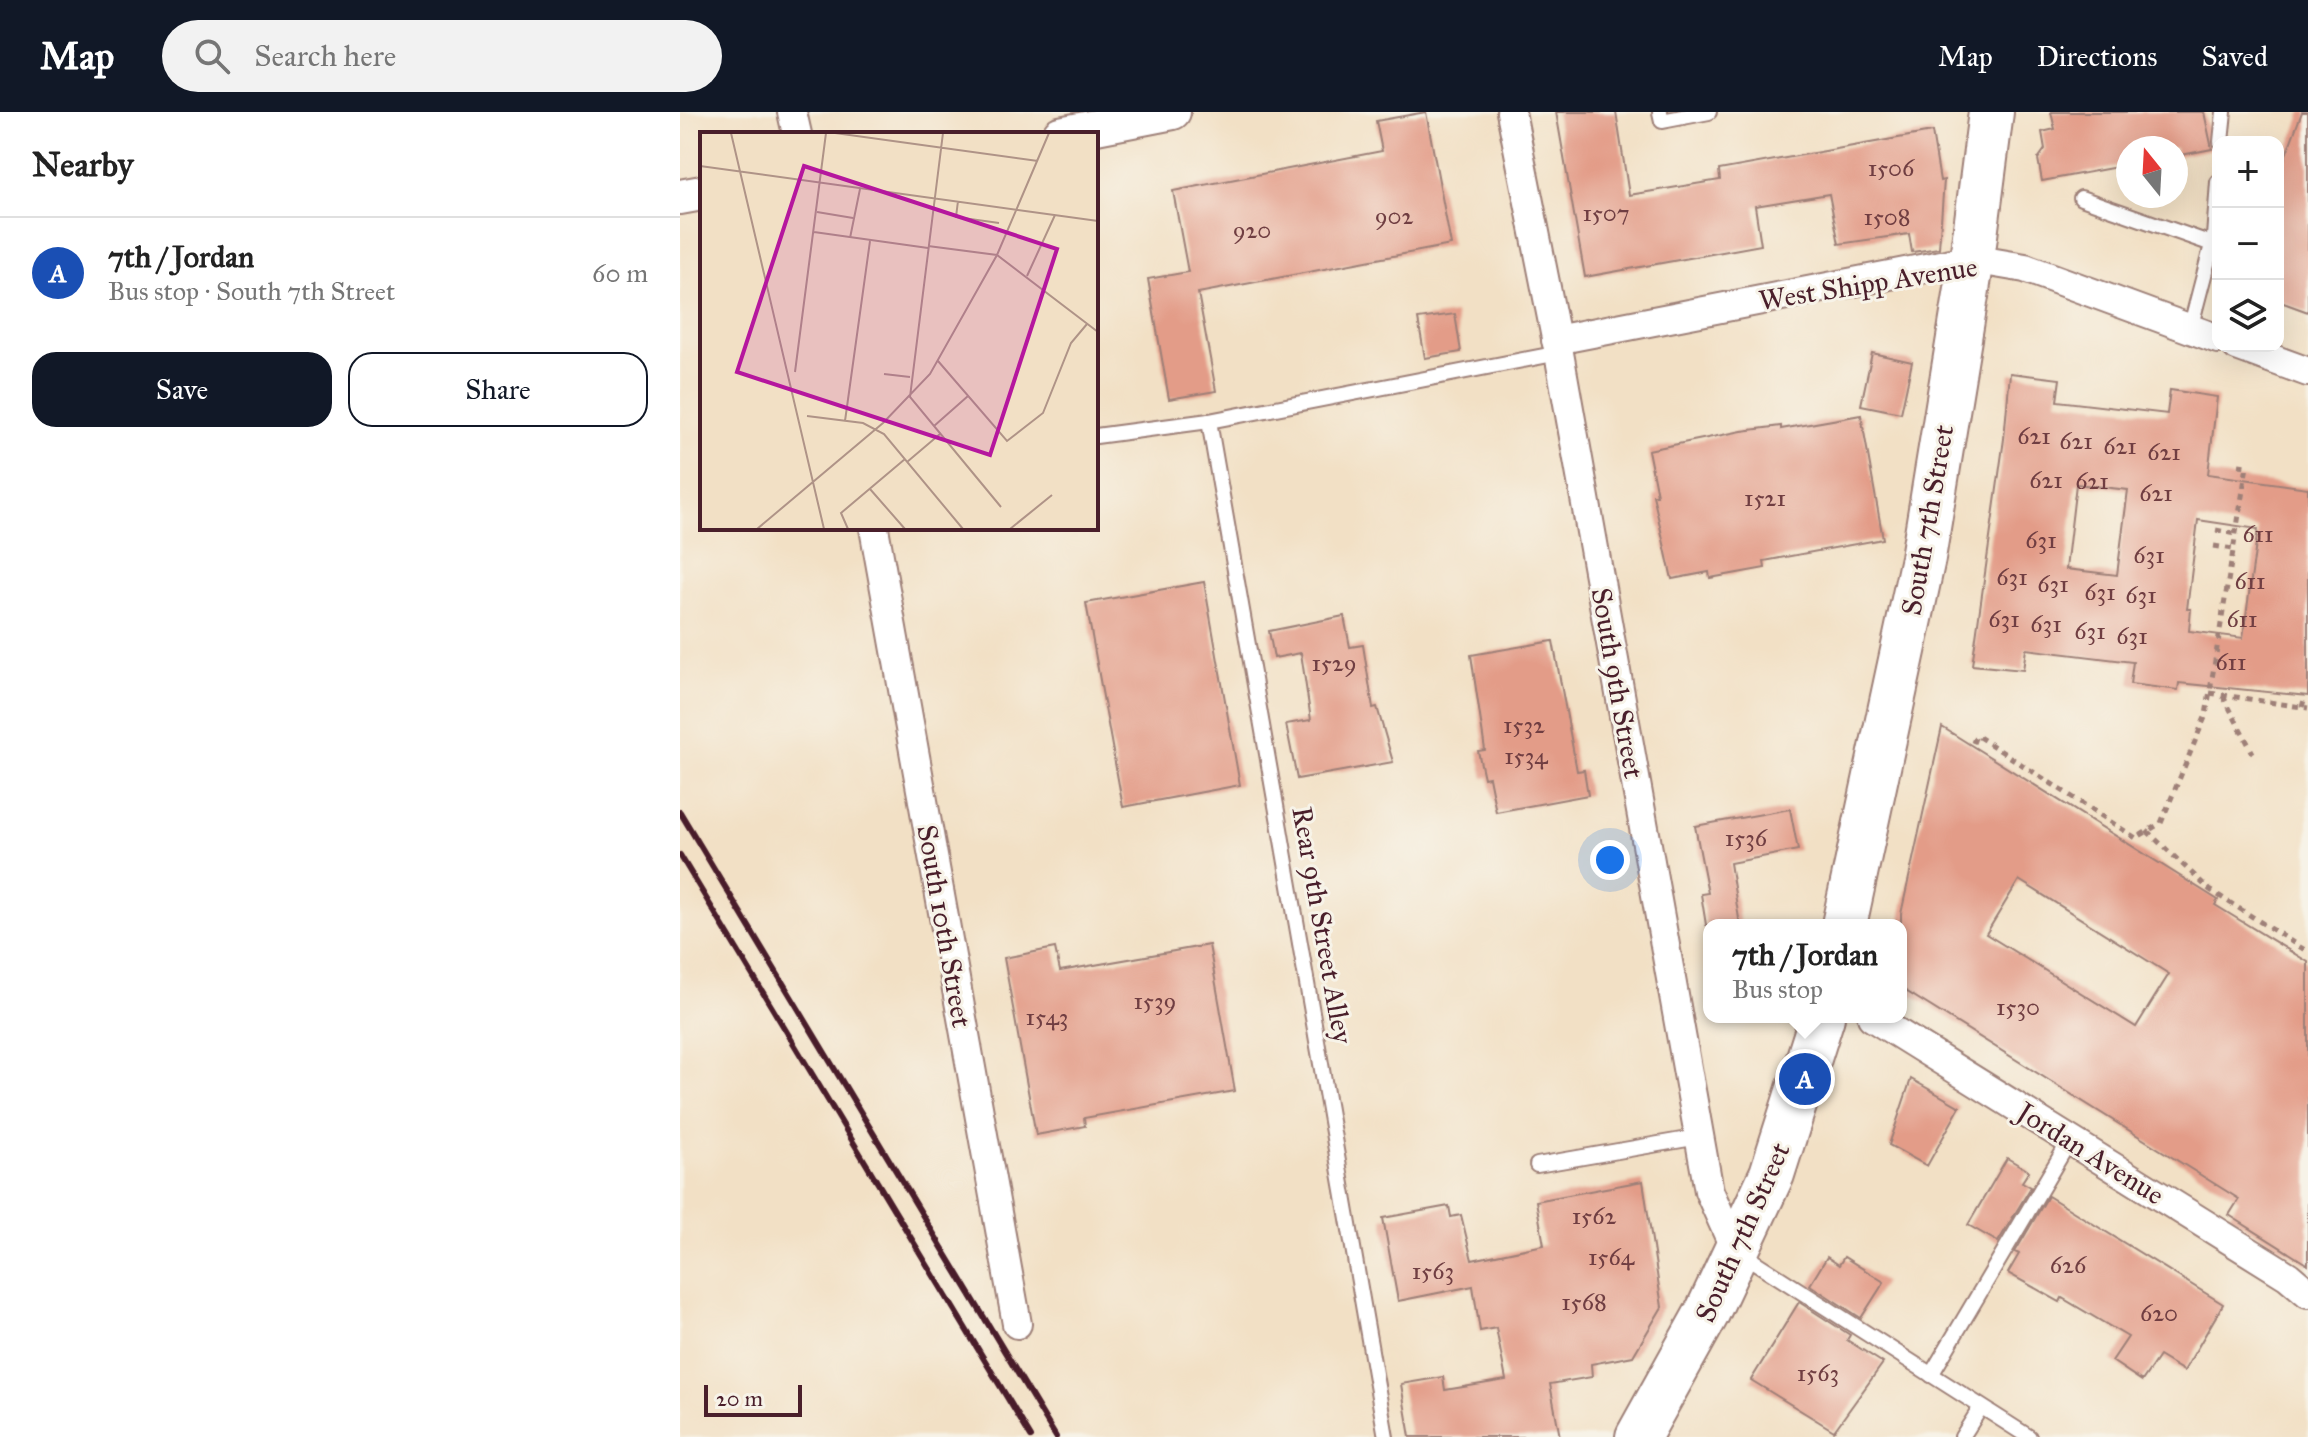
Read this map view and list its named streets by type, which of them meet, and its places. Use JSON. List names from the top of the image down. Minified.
{"streets":{"main road":["South 7th Street"],"street":["West Shipp Avenue","South 9th Street","South 10th Street","Jordan Avenue"],"lane":["Rear 9th Street Alley"]},"crossings":[["West Shipp Avenue","South 7th Street"],["West Shipp Avenue","South 9th Street"],["South 7th Street","South 9th Street"]],"house_numbers":["1506","1507","902","1508","920","621","621","621","621","621","621","621","1521","611","631","631","631","611","631","631","631","631","611","631","631","631","611","1529","1532","1534","1536","1539","1530","1543","1562","1564","626","1563","1568","620","1563"],"scale_bar":"20 m","north":"top","page":{"header":"Map","search":"Search here","nav":["Map","Directions","Saved"],"heading":"Nearby","map_buttons":["+","−"],"list":[{"mark":"A","name":"7th / Jordan","note":"Bus stop · South 7th Street","value":"60 m"}],"buttons":["Save","Share"],"popup":["7th / Jordan","Bus stop"],"pins":"A","scale":"20 m"}}
